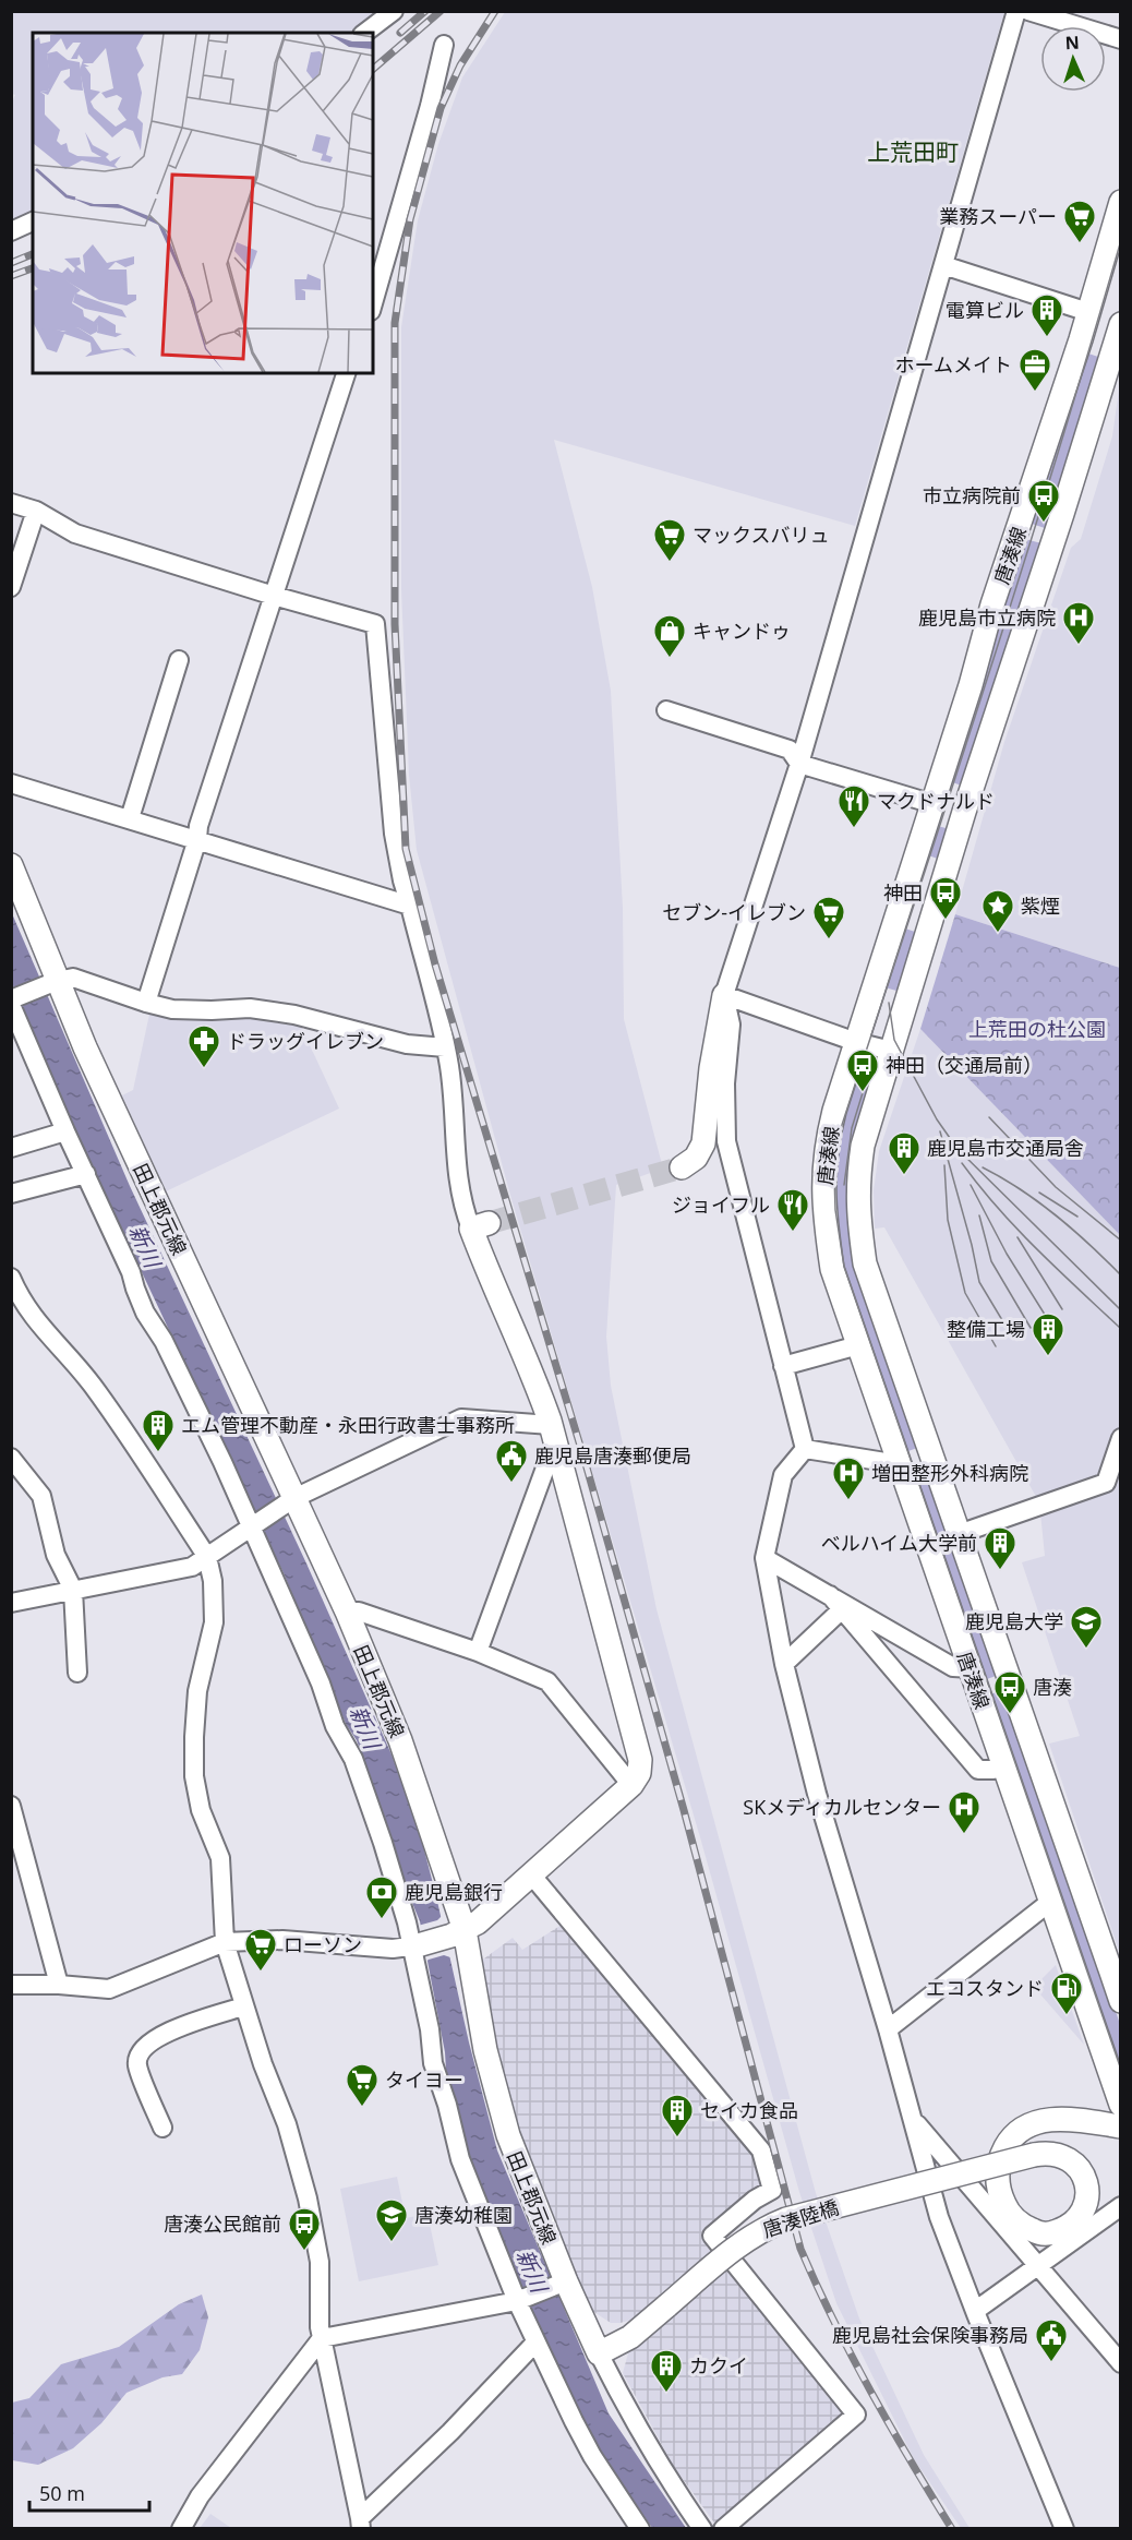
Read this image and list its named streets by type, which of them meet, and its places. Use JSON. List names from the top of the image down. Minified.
{"streets":{"street":["唐湊線","田上郡元線","唐湊陸橋"]},"crossings":[["田上郡元線","唐湊陸橋"]],"districts":["上荒田町"],"water":["新川"],"parks":["上荒田の杜公園"],"places":{"supermarket":["業務スーパー","マックスバリュ","セブン-イレブン","ローソン","タイヨー"],"building":["電算ビル","鹿児島市交通局舎","整備工場","エム管理不動産・永田行政書士事務所","ベルハイム大学前","セイカ食品","カクイ"],"office":["ホームメイト"],"bus stop":["市立病院前","神田","神田（交通局前）","唐湊","唐湊公民館前"],"hospital":["鹿児島市立病院","増田整形外科病院","SKメディカルセンター"],"shop":["キャンドゥ"],"restaurant":["マクドナルド","ジョイフル"],"place":["紫煙"],"pharmacy":["ドラッグイレブン"],"public building":["鹿児島唐湊郵便局","鹿児島社会保険事務局"],"school or university":["鹿児島大学","唐湊幼稚園"],"bank":["鹿児島銀行"],"fuel station":["エコスタンド"]},"scale_bar":"50 m","north":"top"}
